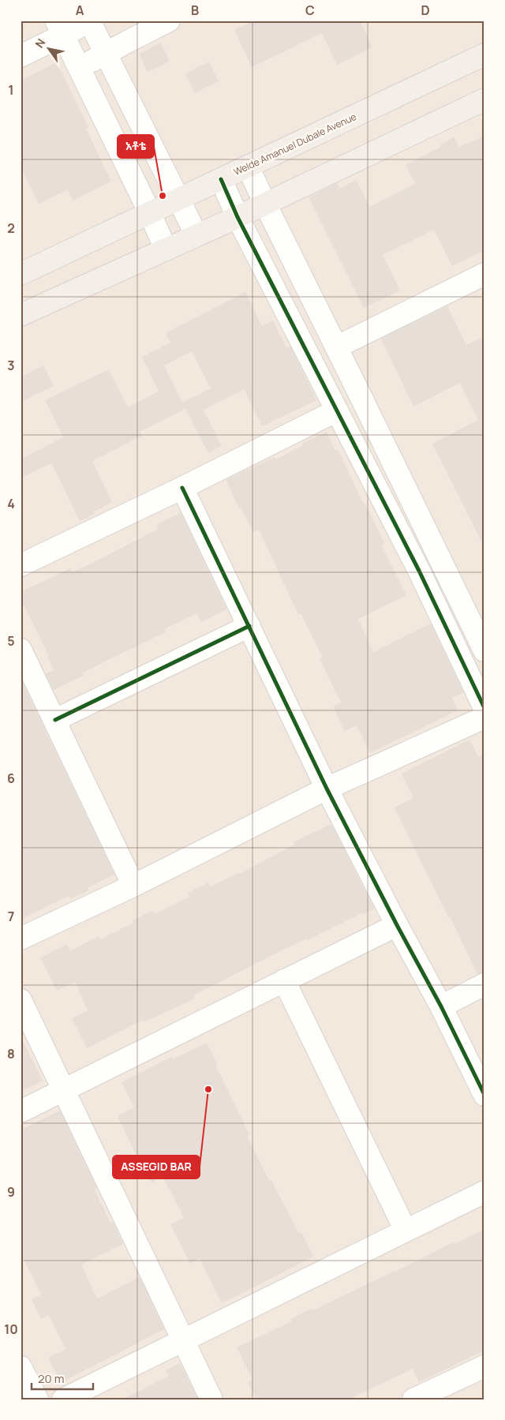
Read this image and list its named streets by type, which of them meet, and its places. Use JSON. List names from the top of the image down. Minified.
{"streets":{"main road":["Welde Amanuel Dubale Avenue"]},"places":["አቶቴ","ASSEGID BAR"],"scale_bar":"20 m","north":"top left","grid":{"columns":["A","B","C","D"],"rows":["1","2","3","4","5","6","7","8","9","10"]}}
